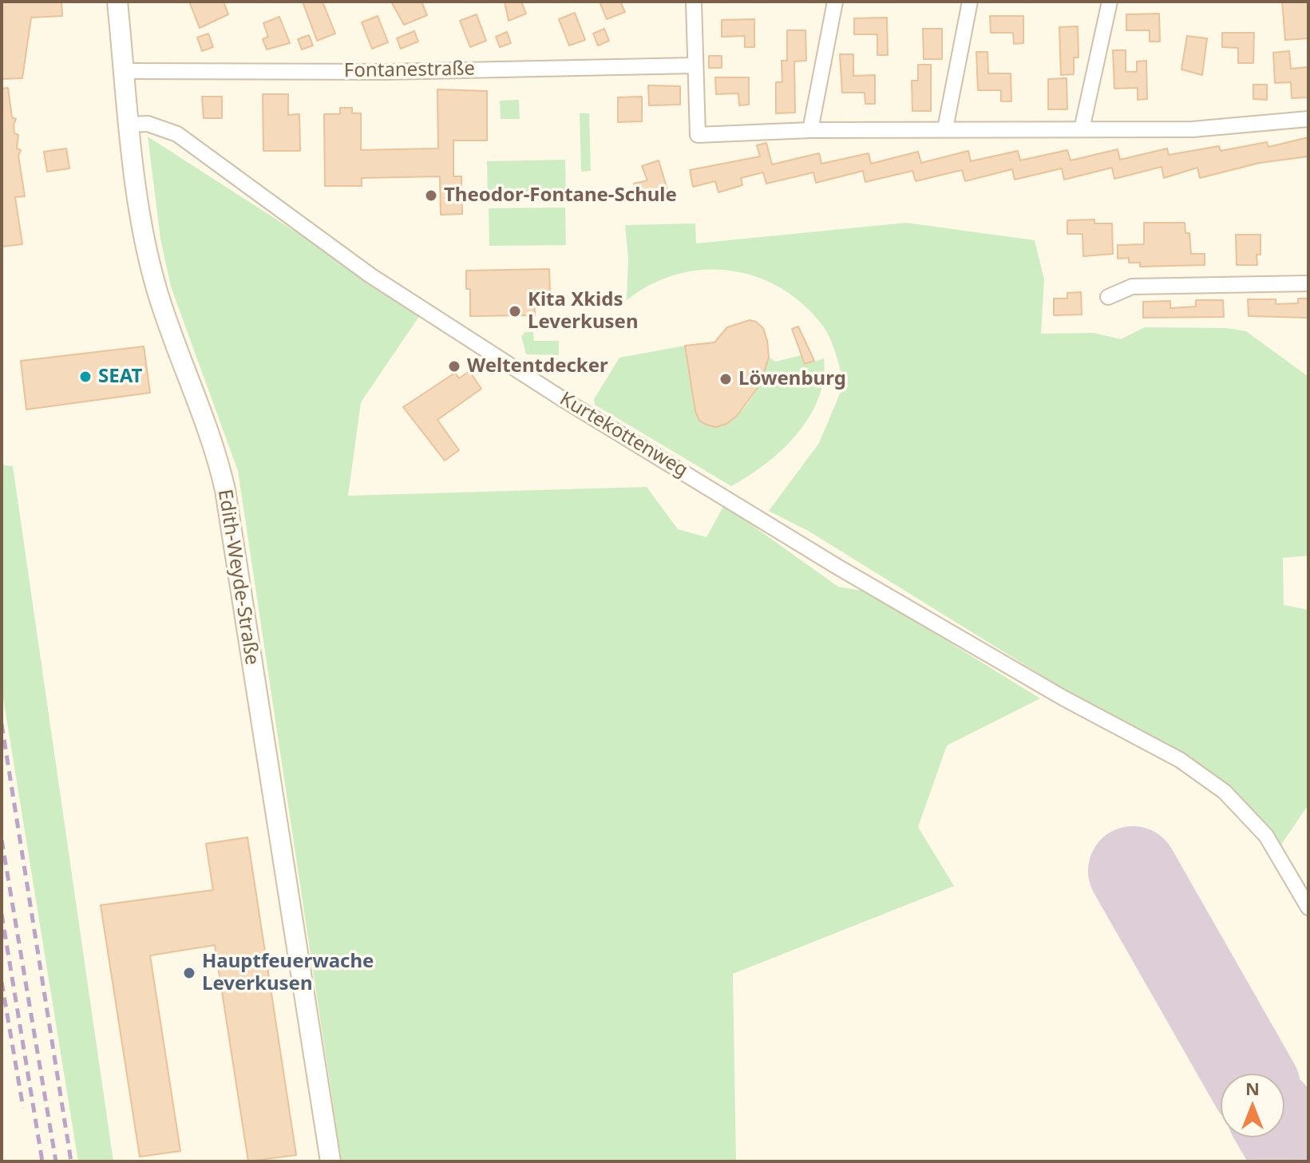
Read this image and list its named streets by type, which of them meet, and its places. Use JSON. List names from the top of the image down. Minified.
{"streets":{"street":["Fontanestraße","Kurtekottenweg","Edith-Weyde-Straße"]},"crossings":[["Fontanestraße","Edith-Weyde-Straße"],["Kurtekottenweg","Edith-Weyde-Straße"]],"places":["Theodor-Fontane-Schule","Kita Xkids Leverkusen","Weltentdecker","SEAT","Löwenburg","Hauptfeuerwache Leverkusen"],"north":"top"}
